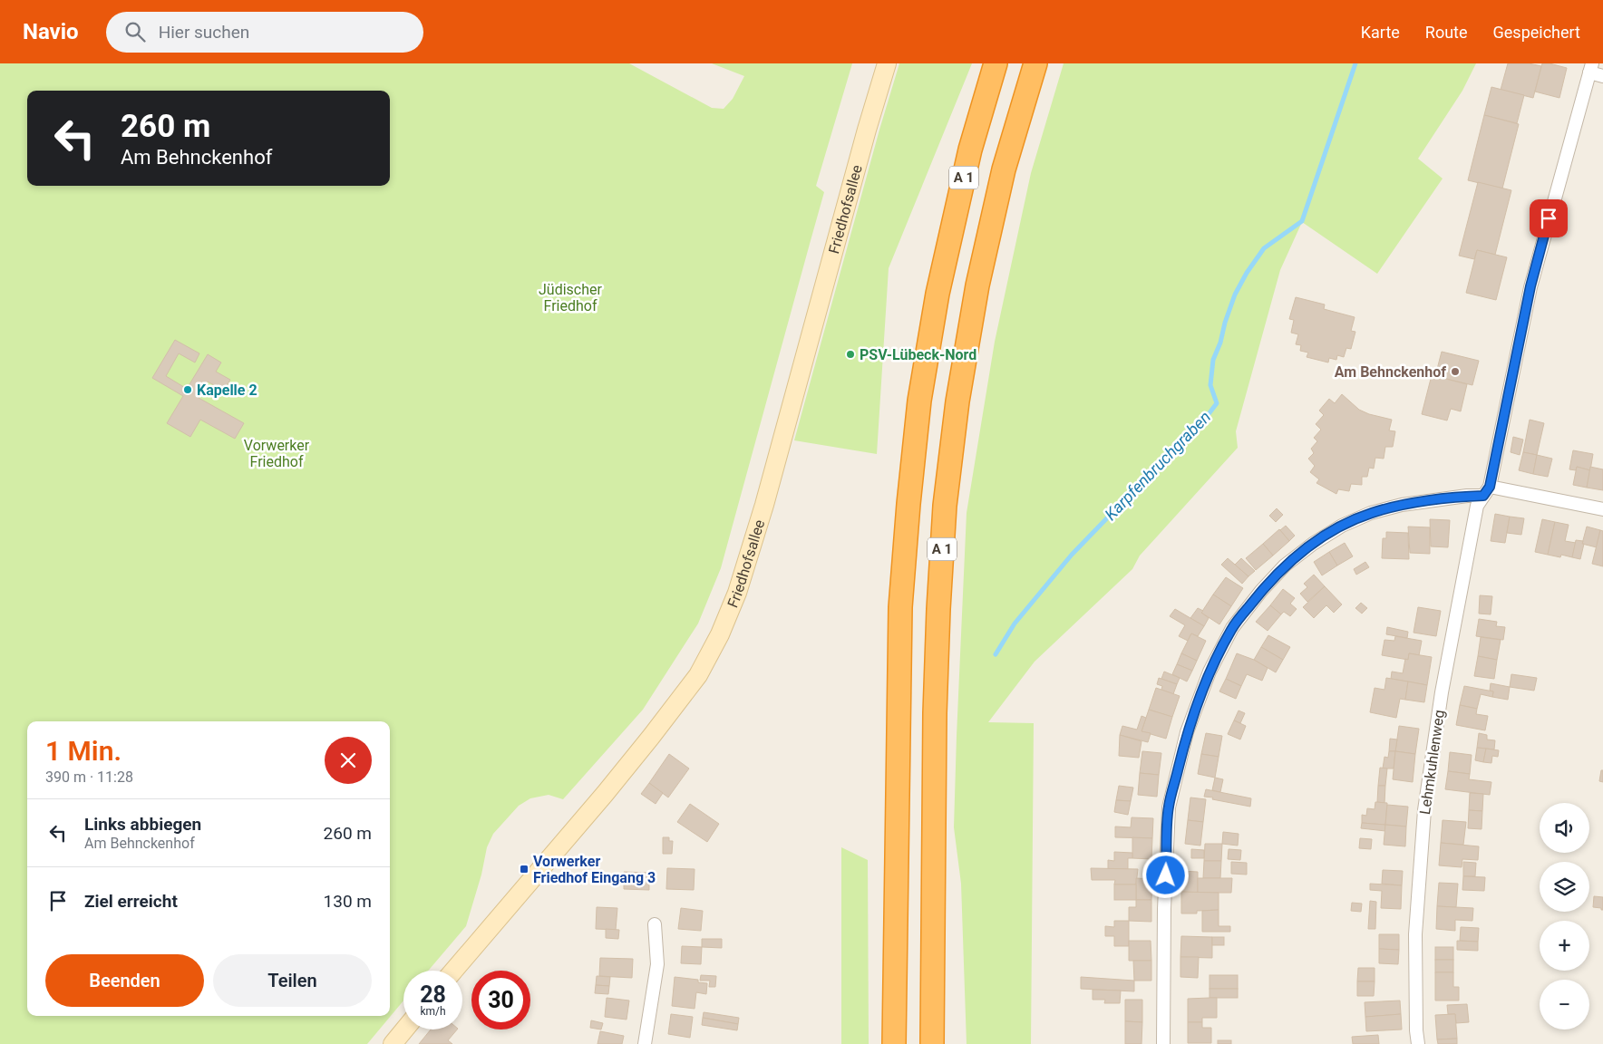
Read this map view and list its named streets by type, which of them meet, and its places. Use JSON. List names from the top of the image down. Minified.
{"streets":{"highway":["A 1"],"street":["Friedhofsallee","Lehmkuhlenweg"]},"water":["Karpfenbruchgraben"],"parks":["Jüdischer Friedhof","Vorwerker Friedhof"],"places":{"other":["PSV-Lübeck-Nord","Am Behnckenhof","Kapelle 2"],"transit":["Vorwerker Friedhof Eingang 3"]},"page":{"header":"Navio","search":"Hier suchen","nav":["Karte","Route","Gespeichert"],"turn":["260 m","Am Behnckenhof"],"heading":["1 Min.","390 m · 11:28"],"list":[{"name":"Links abbiegen","note":"Am Behnckenhof","value":"260 m"},{"name":"Ziel erreicht","value":"130 m"}],"map_buttons":["+","−"],"buttons":["Beenden","Teilen"],"speed":"28 km/h","limit":"30"}}
